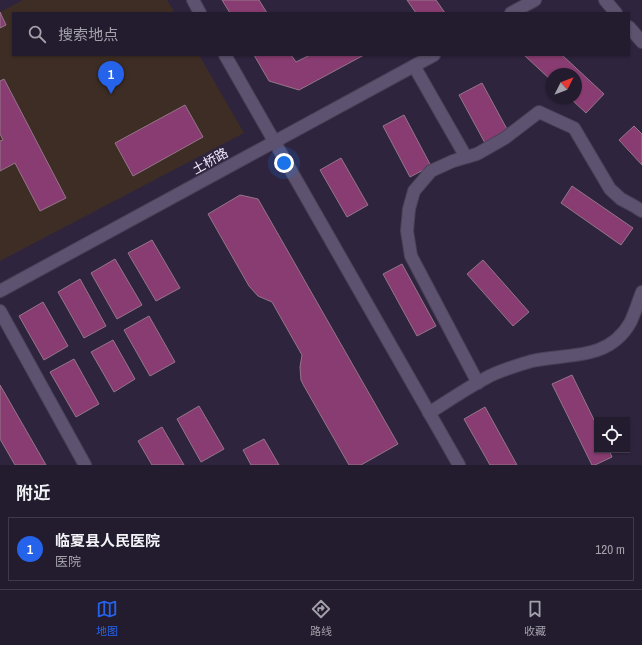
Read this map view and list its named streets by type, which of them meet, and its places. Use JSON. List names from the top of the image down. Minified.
{"streets":{"street":["土桥路"]},"north":"top right","page":{"search":"搜索地点","pins":"1","heading":"附近","list":[{"mark":"1","name":"临夏县人民医院","note":"医院","value":"120 m"}],"nav":["地图","路线","收藏"]}}
